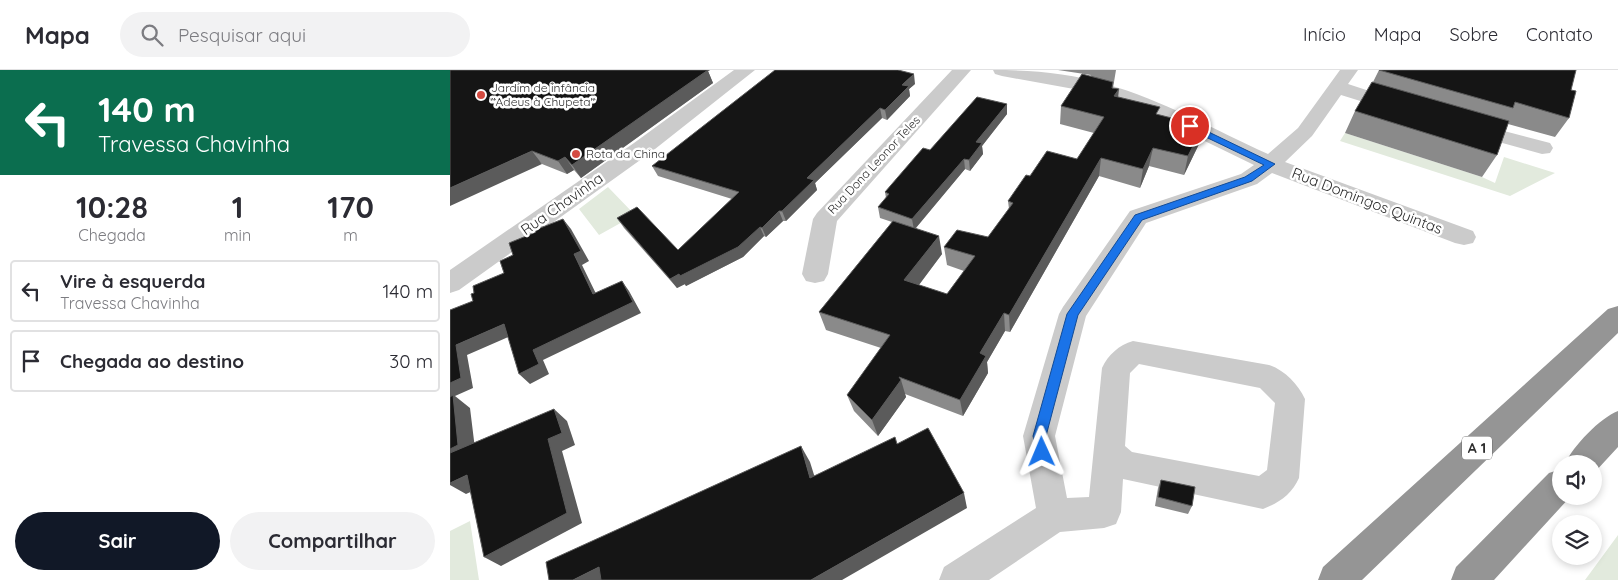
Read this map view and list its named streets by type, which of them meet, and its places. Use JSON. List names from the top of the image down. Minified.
{"streets":{"highway":["A 1"],"street":["Rua Dona Leonor Teles","Rua Domingos Quintas","Rua Chavinha"]},"places":["Jardim de infância \"Adeus à Chupeta\"","Rota da China"],"page":{"header":"Mapa","search":"Pesquisar aqui","nav":["Início","Mapa","Sobre","Contato"],"turn":["140 m","Travessa Chavinha"],"eta":["10:28","Chegada","1","min","170","m"],"list":[{"name":"Vire à esquerda","note":"Travessa Chavinha","value":"140 m"},{"name":"Chegada ao destino","value":"30 m"}],"buttons":["Sair","Compartilhar"]}}
